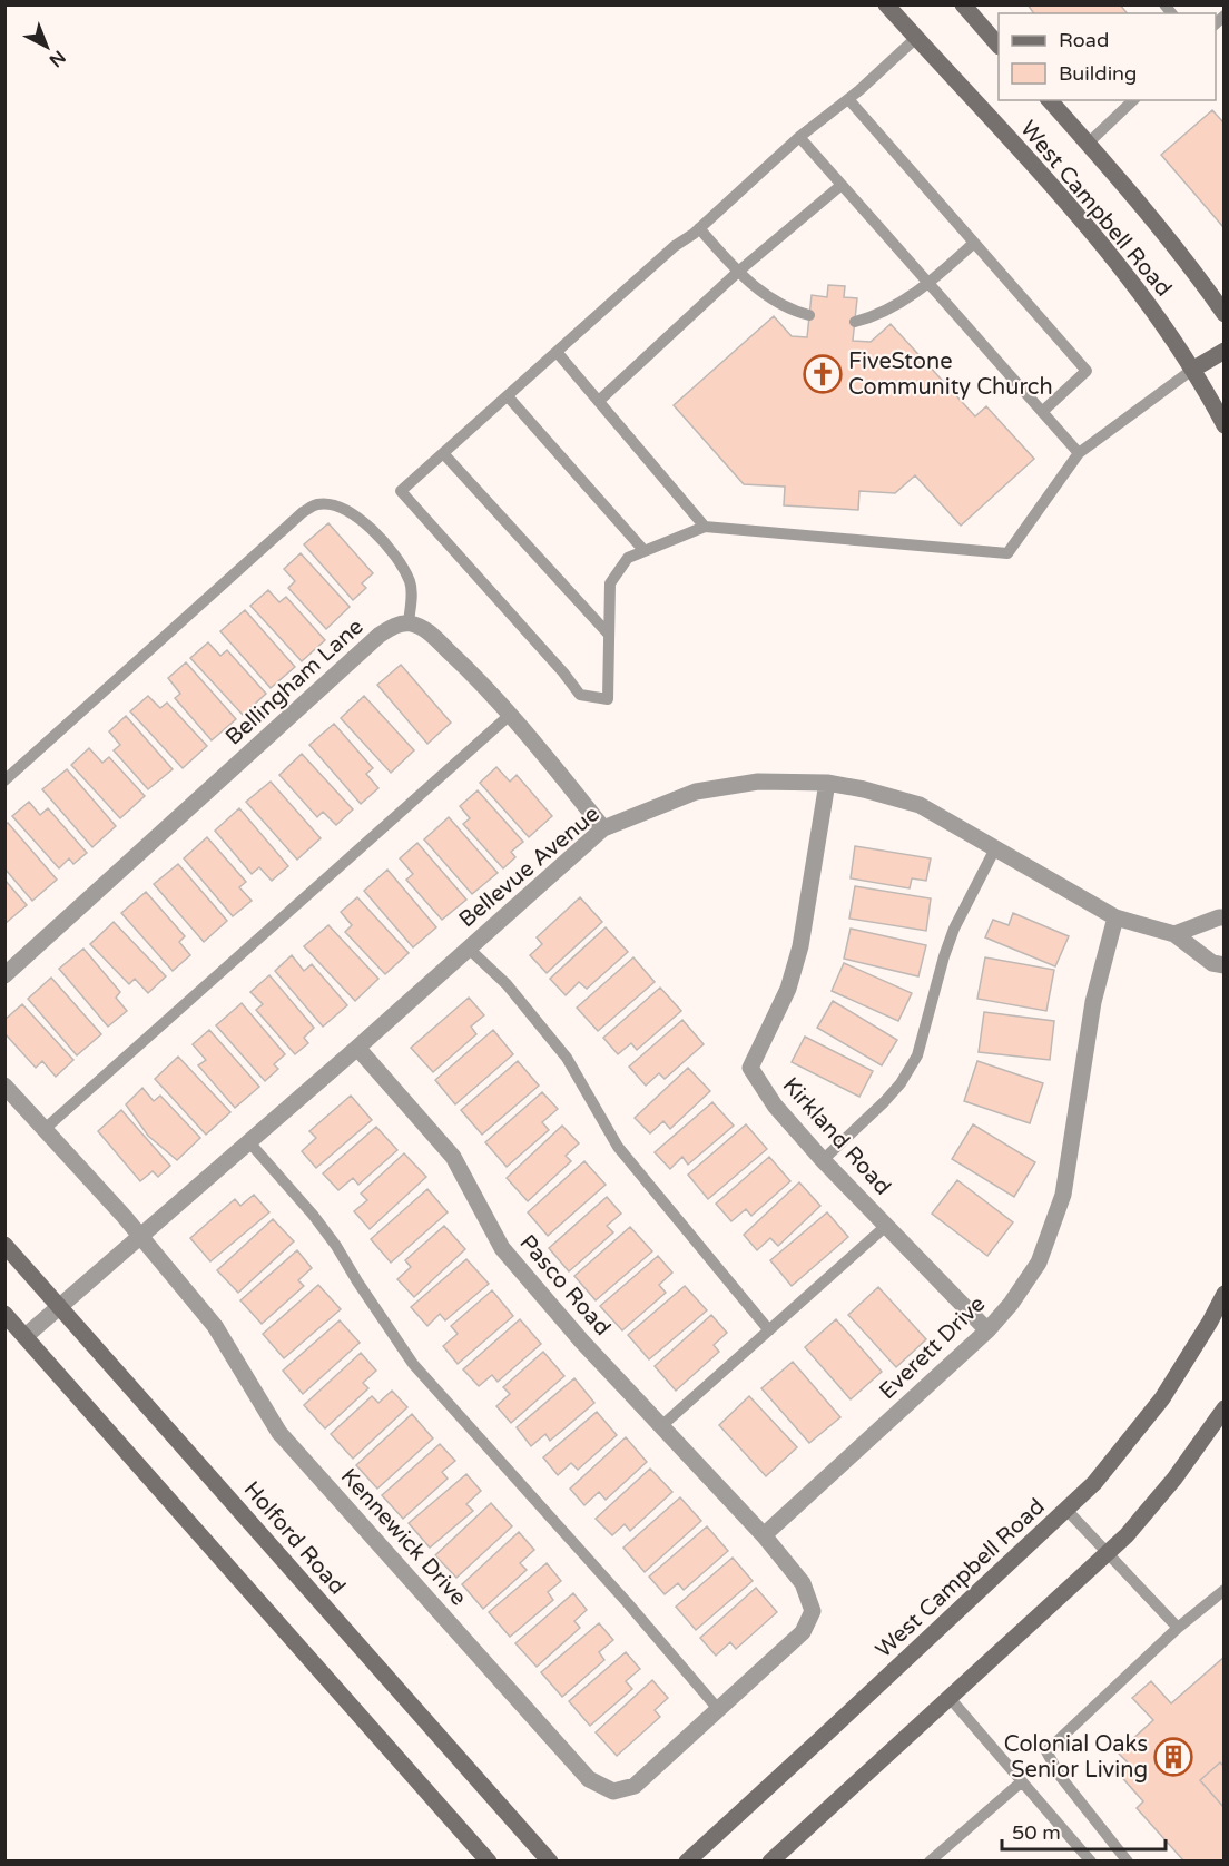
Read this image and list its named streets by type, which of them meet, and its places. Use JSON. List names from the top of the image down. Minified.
{"streets":{"main road":["West Campbell Road","Holford Road"],"street":["Bellingham Lane","Bellevue Avenue","Kirkland Road","Pasco Road","Everett Drive","Kennewick Drive"]},"crossings":[["Bellevue Avenue","Kirkland Road"],["Bellevue Avenue","Pasco Road"],["Bellevue Avenue","Everett Drive"],["Bellevue Avenue","Kennewick Drive"],["Bellevue Avenue","Holford Road"],["Kirkland Road","Everett Drive"],["Pasco Road","Everett Drive"],["Pasco Road","Kennewick Drive"]],"places":{"church":["FiveStone Community Church"],"building":["Colonial Oaks Senior Living"]},"legend":["Road","Building"],"scale_bar":"50 m","north":"bottom right"}
